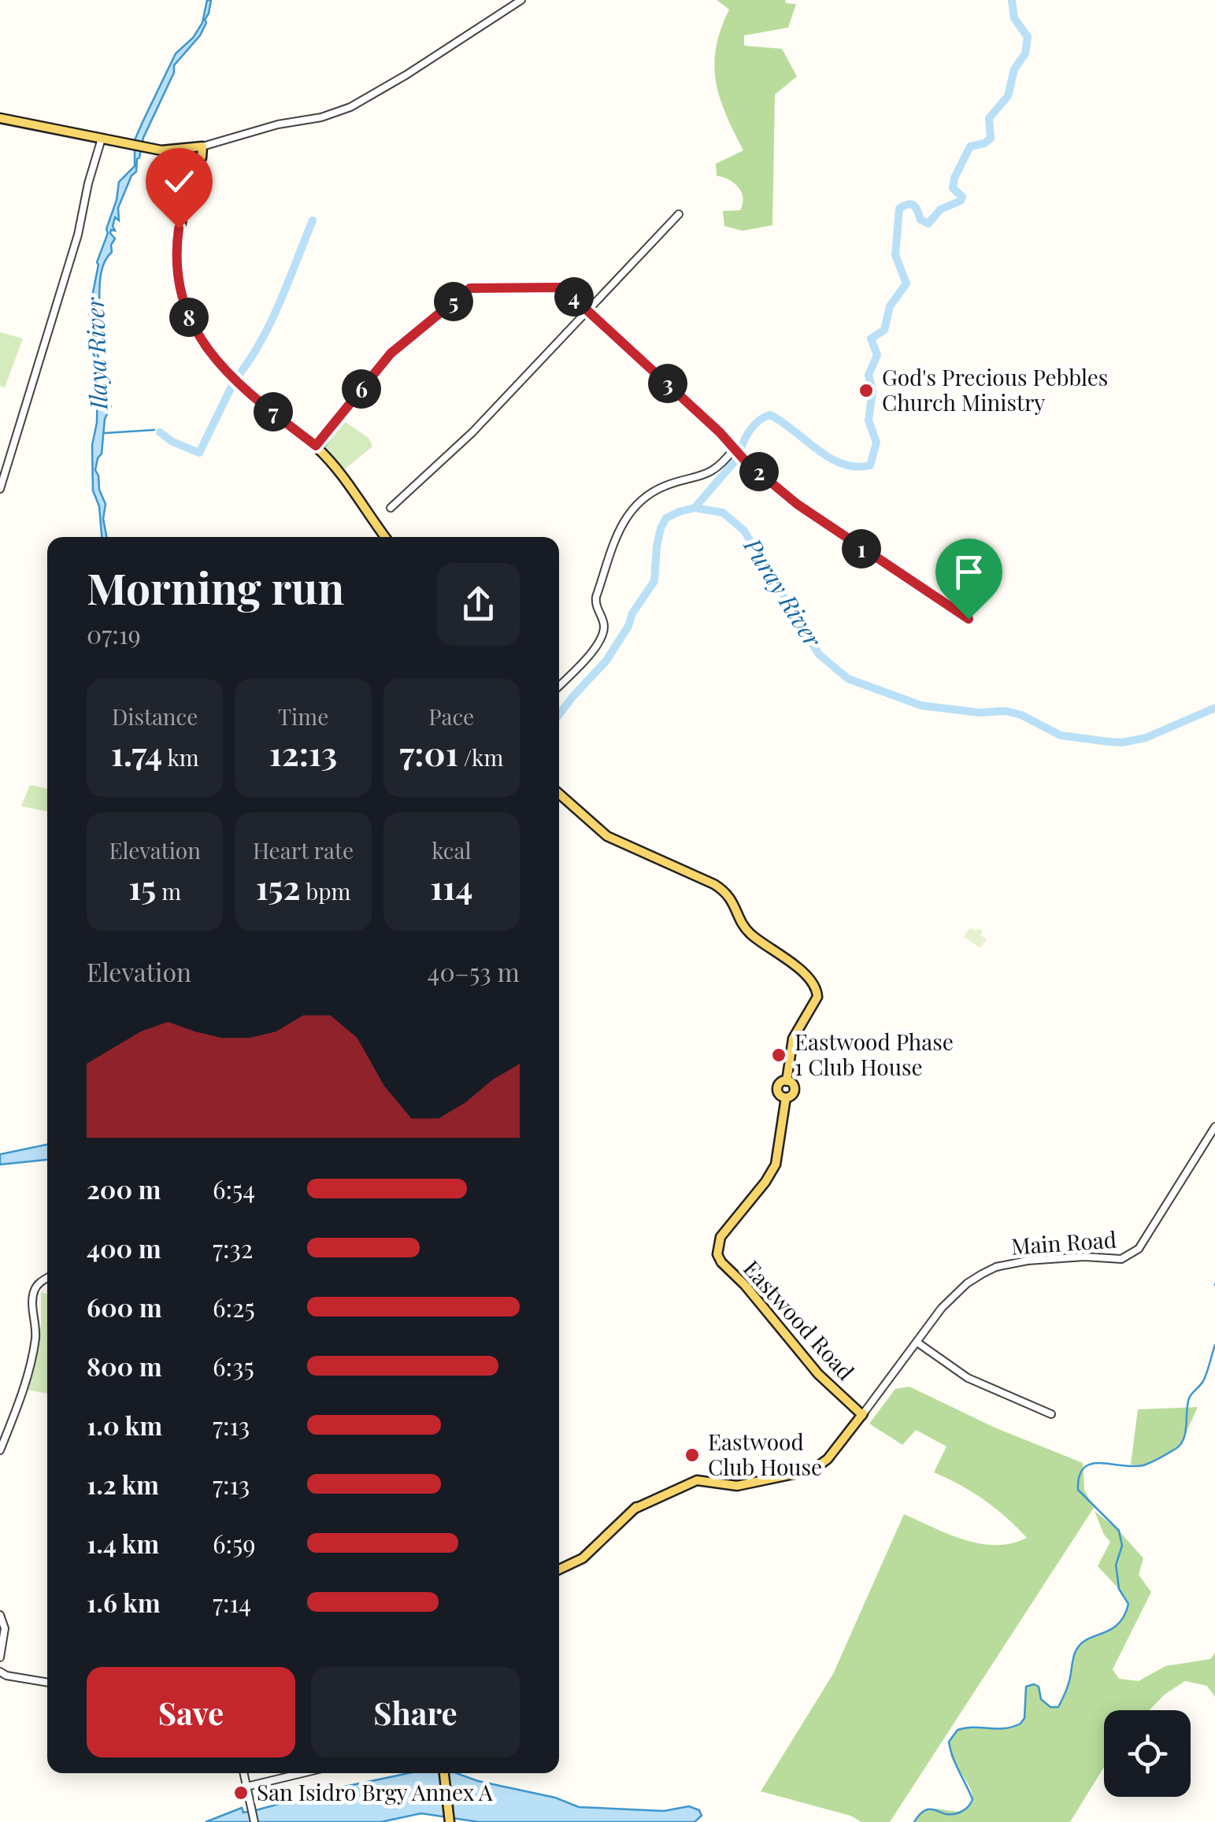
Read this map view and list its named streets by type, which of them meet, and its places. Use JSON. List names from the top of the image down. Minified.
{"streets":{"main road":["Eastwood Road"],"street":["Main Road"]},"crossings":[["Main Road","Eastwood Road"]],"water":["Ilaya River","Puray River"],"places":["God's Precious Pebbles Church Ministry","Eastwood Phase 1 Club House","Eastwood Club House","San Isidro Brgy Annex A"],"page":{"pins":["4","5","8","3","6","7","2","1"],"heading":["Morning run","07:19"],"stats":[["Distance","1.74 km"],["Time","12:13"],["Pace","7:01 /km"],["Elevation","15 m"],["Heart rate","152 bpm"],["kcal","114"]],"chart":["Elevation","40–53 m"],"list":[{"name":"200 m","note":"6:54"},{"name":"400 m","note":"7:32"},{"name":"600 m","note":"6:25"},{"name":"800 m","note":"6:35"},{"name":"1.0 km","note":"7:13"},{"name":"1.2 km","note":"7:13"},{"name":"1.4 km","note":"6:59"},{"name":"1.6 km","note":"7:14"}],"buttons":["Save","Share"]}}
